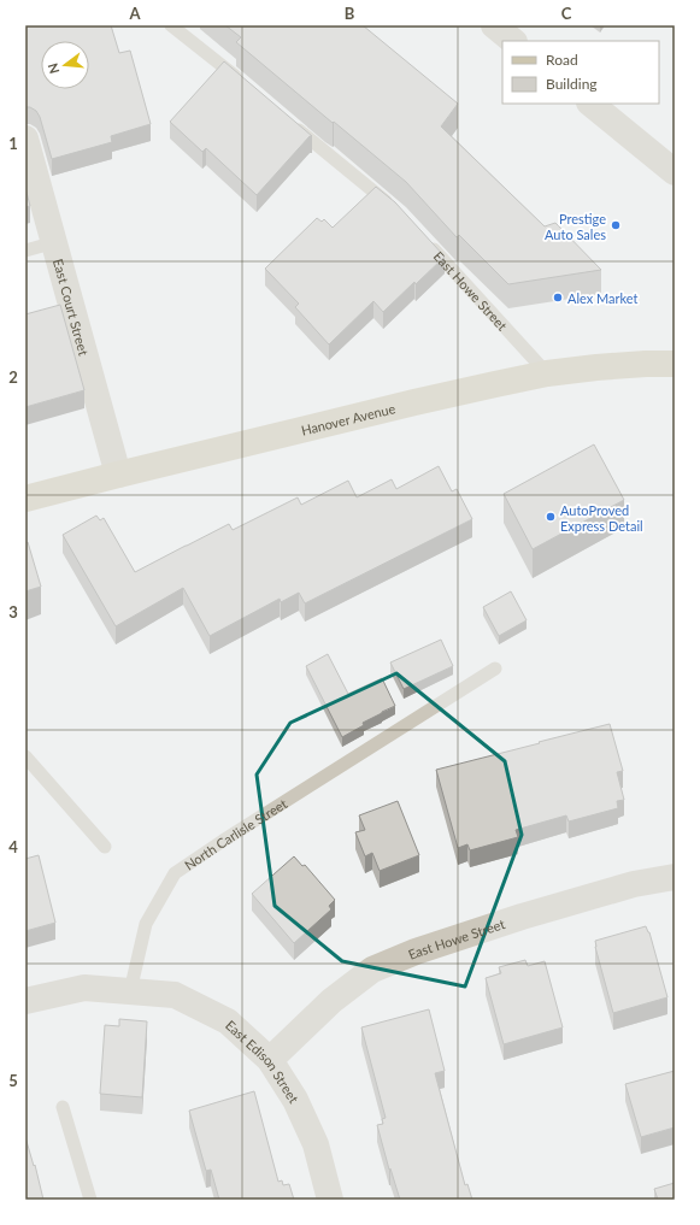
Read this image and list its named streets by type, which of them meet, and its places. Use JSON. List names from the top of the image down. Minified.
{"streets":{"main road":["Hanover Avenue"],"street":["East Howe Street","East Court Street","East Edison Street"],"lane":["North Carlisle Street"]},"crossings":[["East Howe Street","Hanover Avenue"],["East Howe Street","East Edison Street"],["East Court Street","Hanover Avenue"],["North Carlisle Street","East Edison Street"]],"places":["Prestige Auto Sales","Alex Market","AutoProved Express Detail"],"legend":["Road","Building"],"north":"left","grid":{"columns":["A","B","C"],"rows":["1","2","3","4","5"]}}
